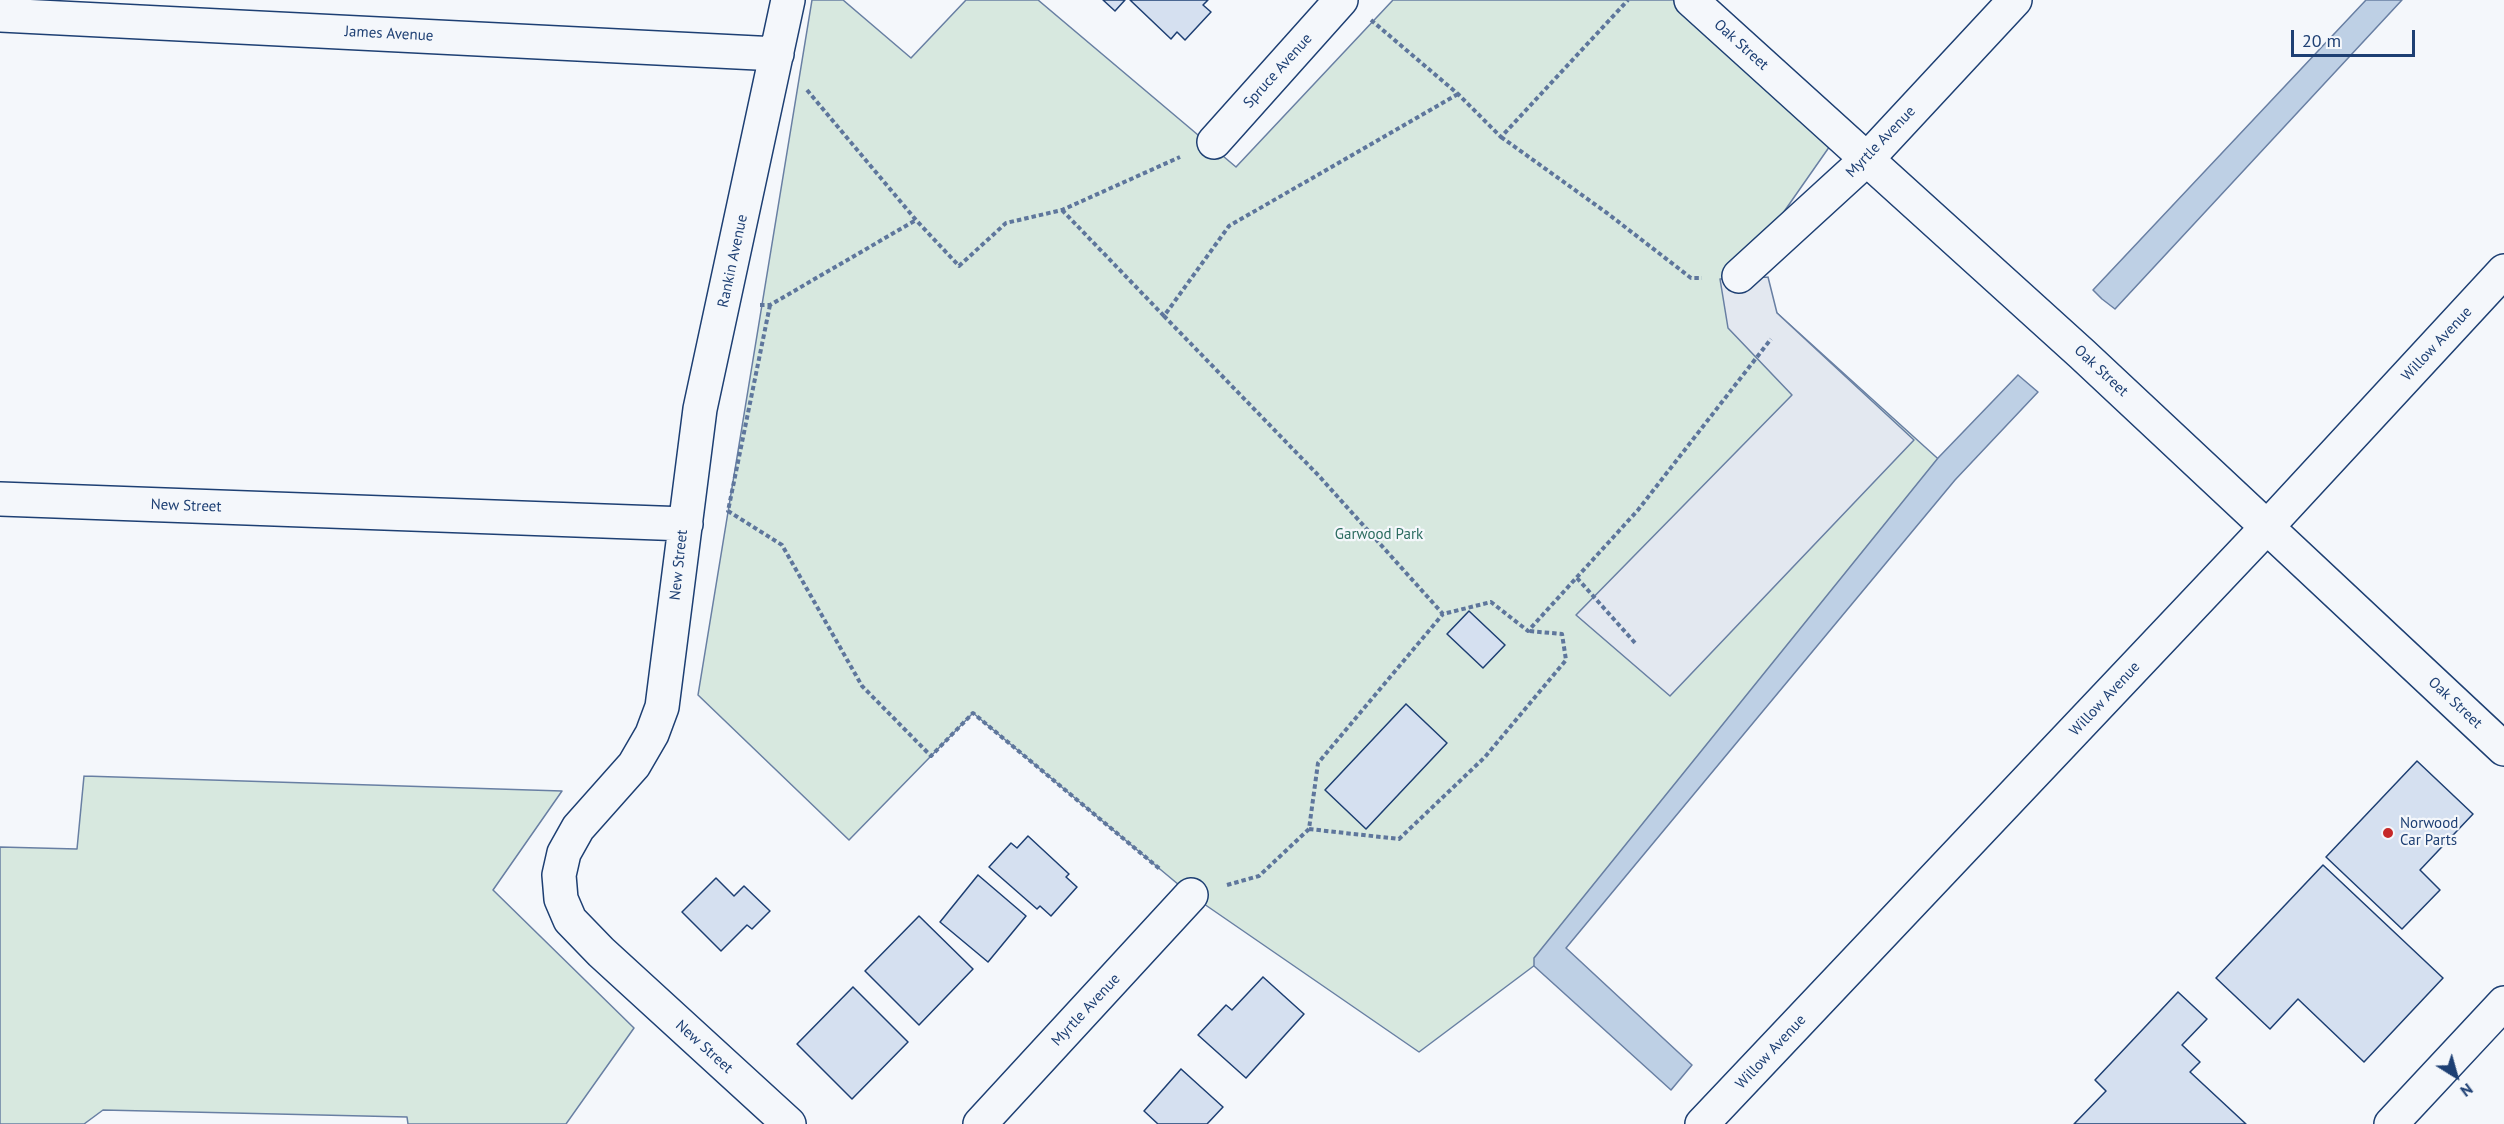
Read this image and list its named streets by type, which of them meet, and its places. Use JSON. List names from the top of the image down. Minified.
{"streets":{"street":["James Avenue","Oak Street","Spruce Avenue","Myrtle Avenue","Rankin Avenue","Willow Avenue","New Street"]},"crossings":[["James Avenue","Rankin Avenue"],["Oak Street","Myrtle Avenue"],["Oak Street","Willow Avenue"],["Rankin Avenue","New Street"]],"parks":["Garwood Park"],"places":["Norwood Car Parts"],"scale_bar":"20 m","north":"bottom right"}
